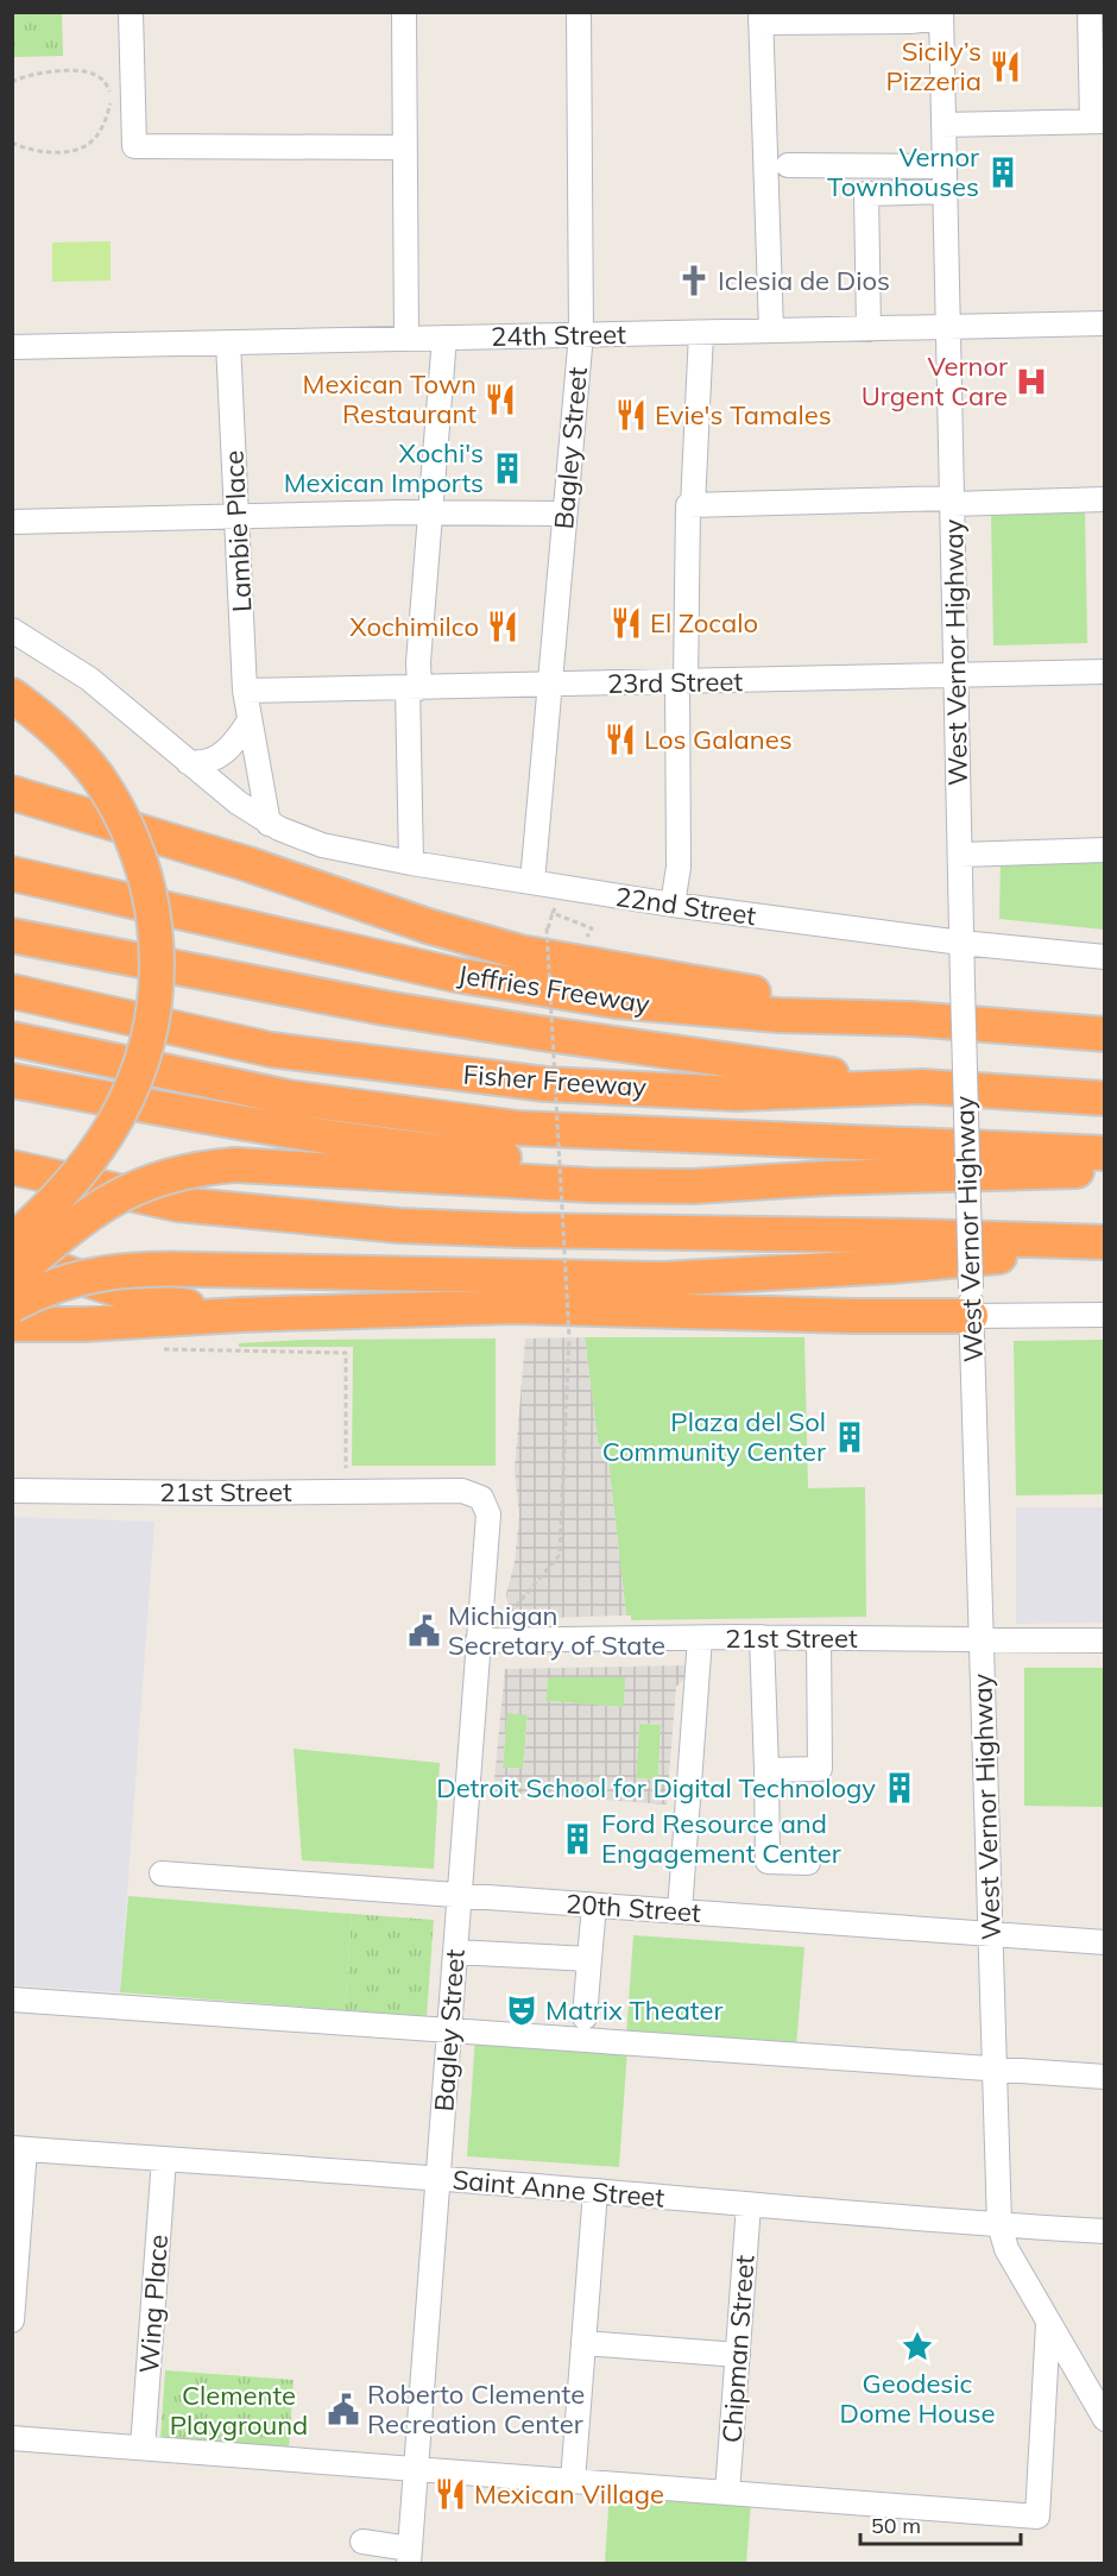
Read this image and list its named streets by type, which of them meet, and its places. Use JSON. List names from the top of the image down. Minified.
{"streets":{"highway":["Jeffries Freeway","Fisher Freeway"],"street":["24th Street","Bagley Street","Lambie Place","West Vernor Highway","23rd Street","22nd Street","21st Street","20th Street","Saint Anne Street","Wing Place","Chipman Street"]},"crossings":[["24th Street","Bagley Street"],["24th Street","Lambie Place"],["24th Street","West Vernor Highway"],["Bagley Street","23rd Street"],["Bagley Street","22nd Street"],["Bagley Street","21st Street"],["Bagley Street","20th Street"],["Bagley Street","Saint Anne Street"],["Lambie Place","23rd Street"],["Lambie Place","22nd Street"],["West Vernor Highway","23rd Street"],["West Vernor Highway","22nd Street"],["West Vernor Highway","21st Street"],["West Vernor Highway","20th Street"],["West Vernor Highway","Saint Anne Street"],["Saint Anne Street","Wing Place"],["Saint Anne Street","Chipman Street"]],"parks":["Clemente Playground"],"places":{"restaurant":["Sicily’s Pizzeria","Mexican Town Restaurant","Evie's Tamales","El Zocalo","Xochimilco","Los Galanes","Mexican Village"],"building":["Vernor Townhouses","Xochi's Mexican Imports","Plaza del Sol Community Center","Detroit School for Digital Technology","Ford Resource and Engagement Center"],"church":["Iclesia de Dios"],"hospital":["Vernor Urgent Care"],"public building":["Michigan Secretary of State","Roberto Clemente Recreation Center"],"theatre":["Matrix Theater"],"place":["Geodesic Dome House"]},"scale_bar":"50 m"}
